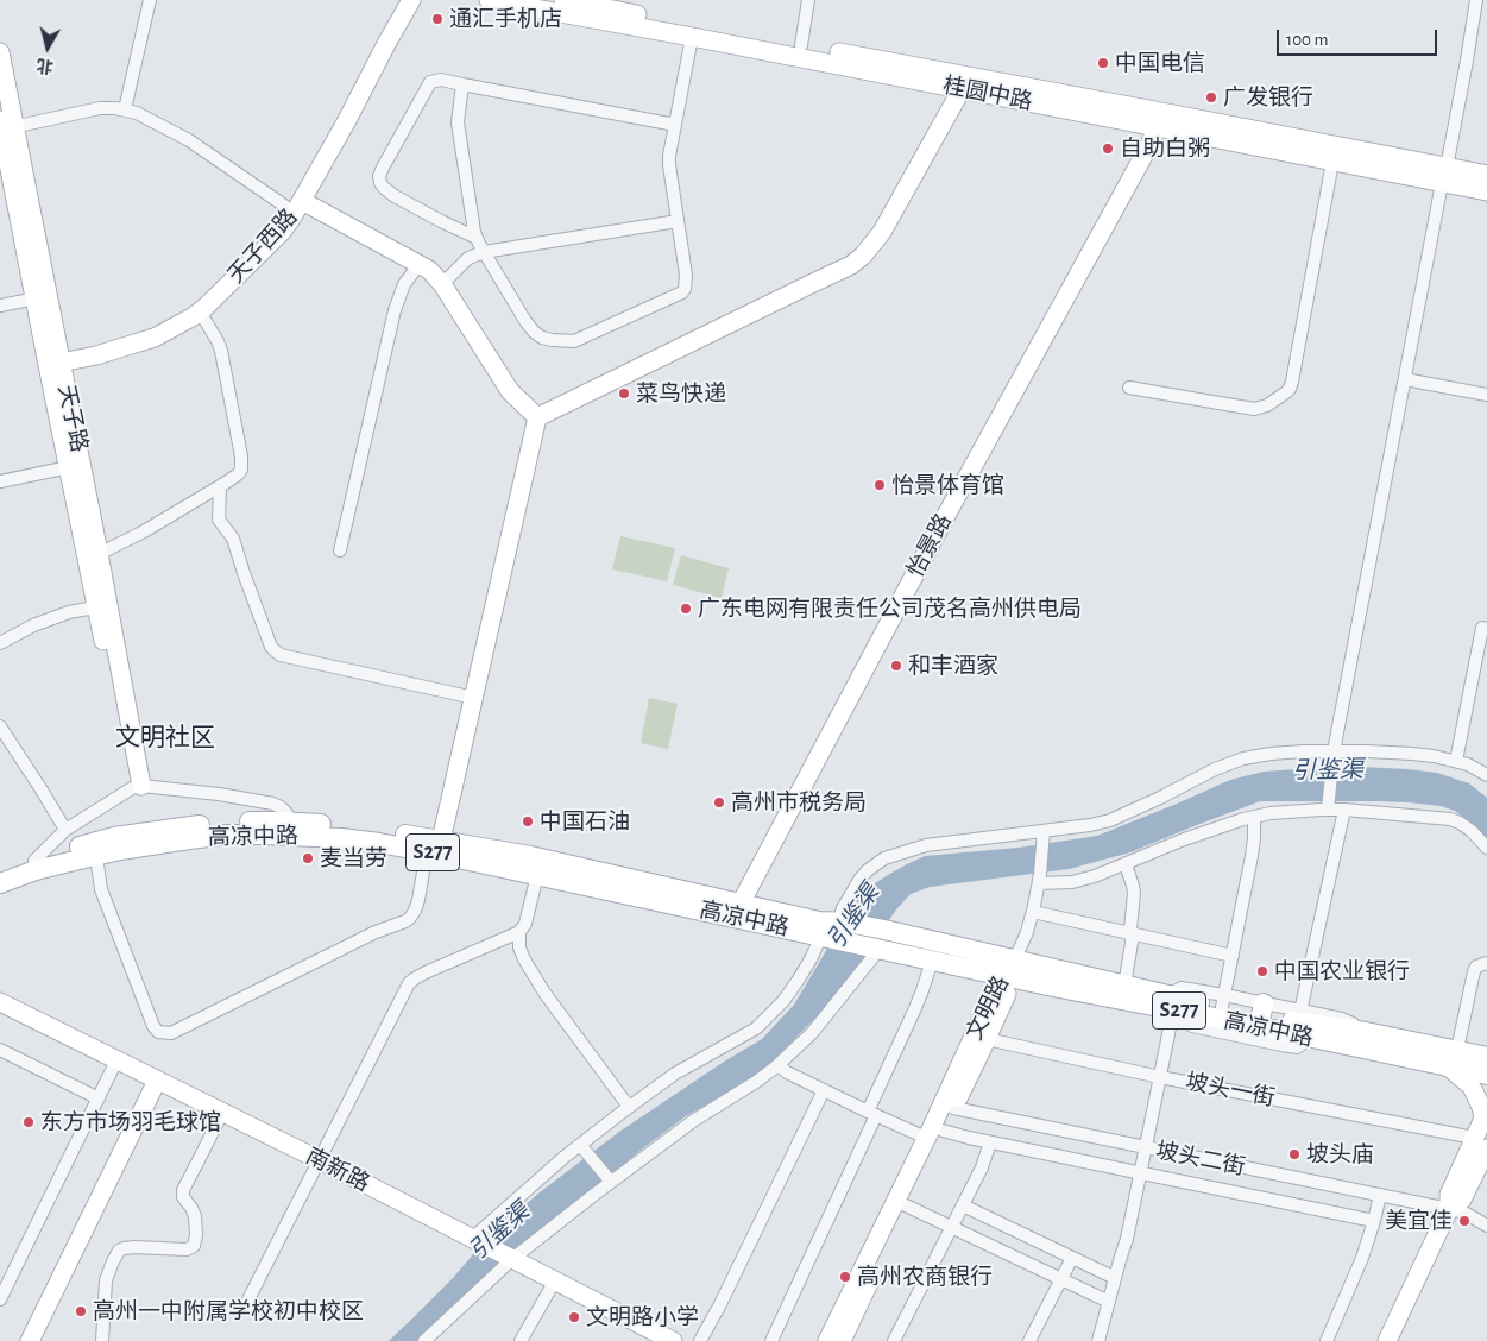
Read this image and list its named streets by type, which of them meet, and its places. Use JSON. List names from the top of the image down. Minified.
{"streets":{"main road":["高凉中路","S277"],"street":["桂圆中路","天子西路","天子路","怡景路","文明路","坡头一街","坡头二街","南新路"]},"crossings":[["桂圆中路","怡景路"],["天子西路","天子路"],["怡景路","高凉中路"],["高凉中路","文明路"],["文明路","坡头一街"],["文明路","坡头二街"]],"districts":["文明社区"],"water":["引鉴渠"],"places":["通汇手机店","中国电信","广发银行","自助白粥","菜鸟快递","怡景体育馆","广东电网有限责任公司茂名高州供电局","和丰酒家","高州市税务局","中国石油","麦当劳","中国农业银行","东方市场羽毛球馆","坡头庙","美宜佳","高州农商银行","高州一中附属学校初中校区","文明路小学"],"scale_bar":"100 m","north":"bottom"}
